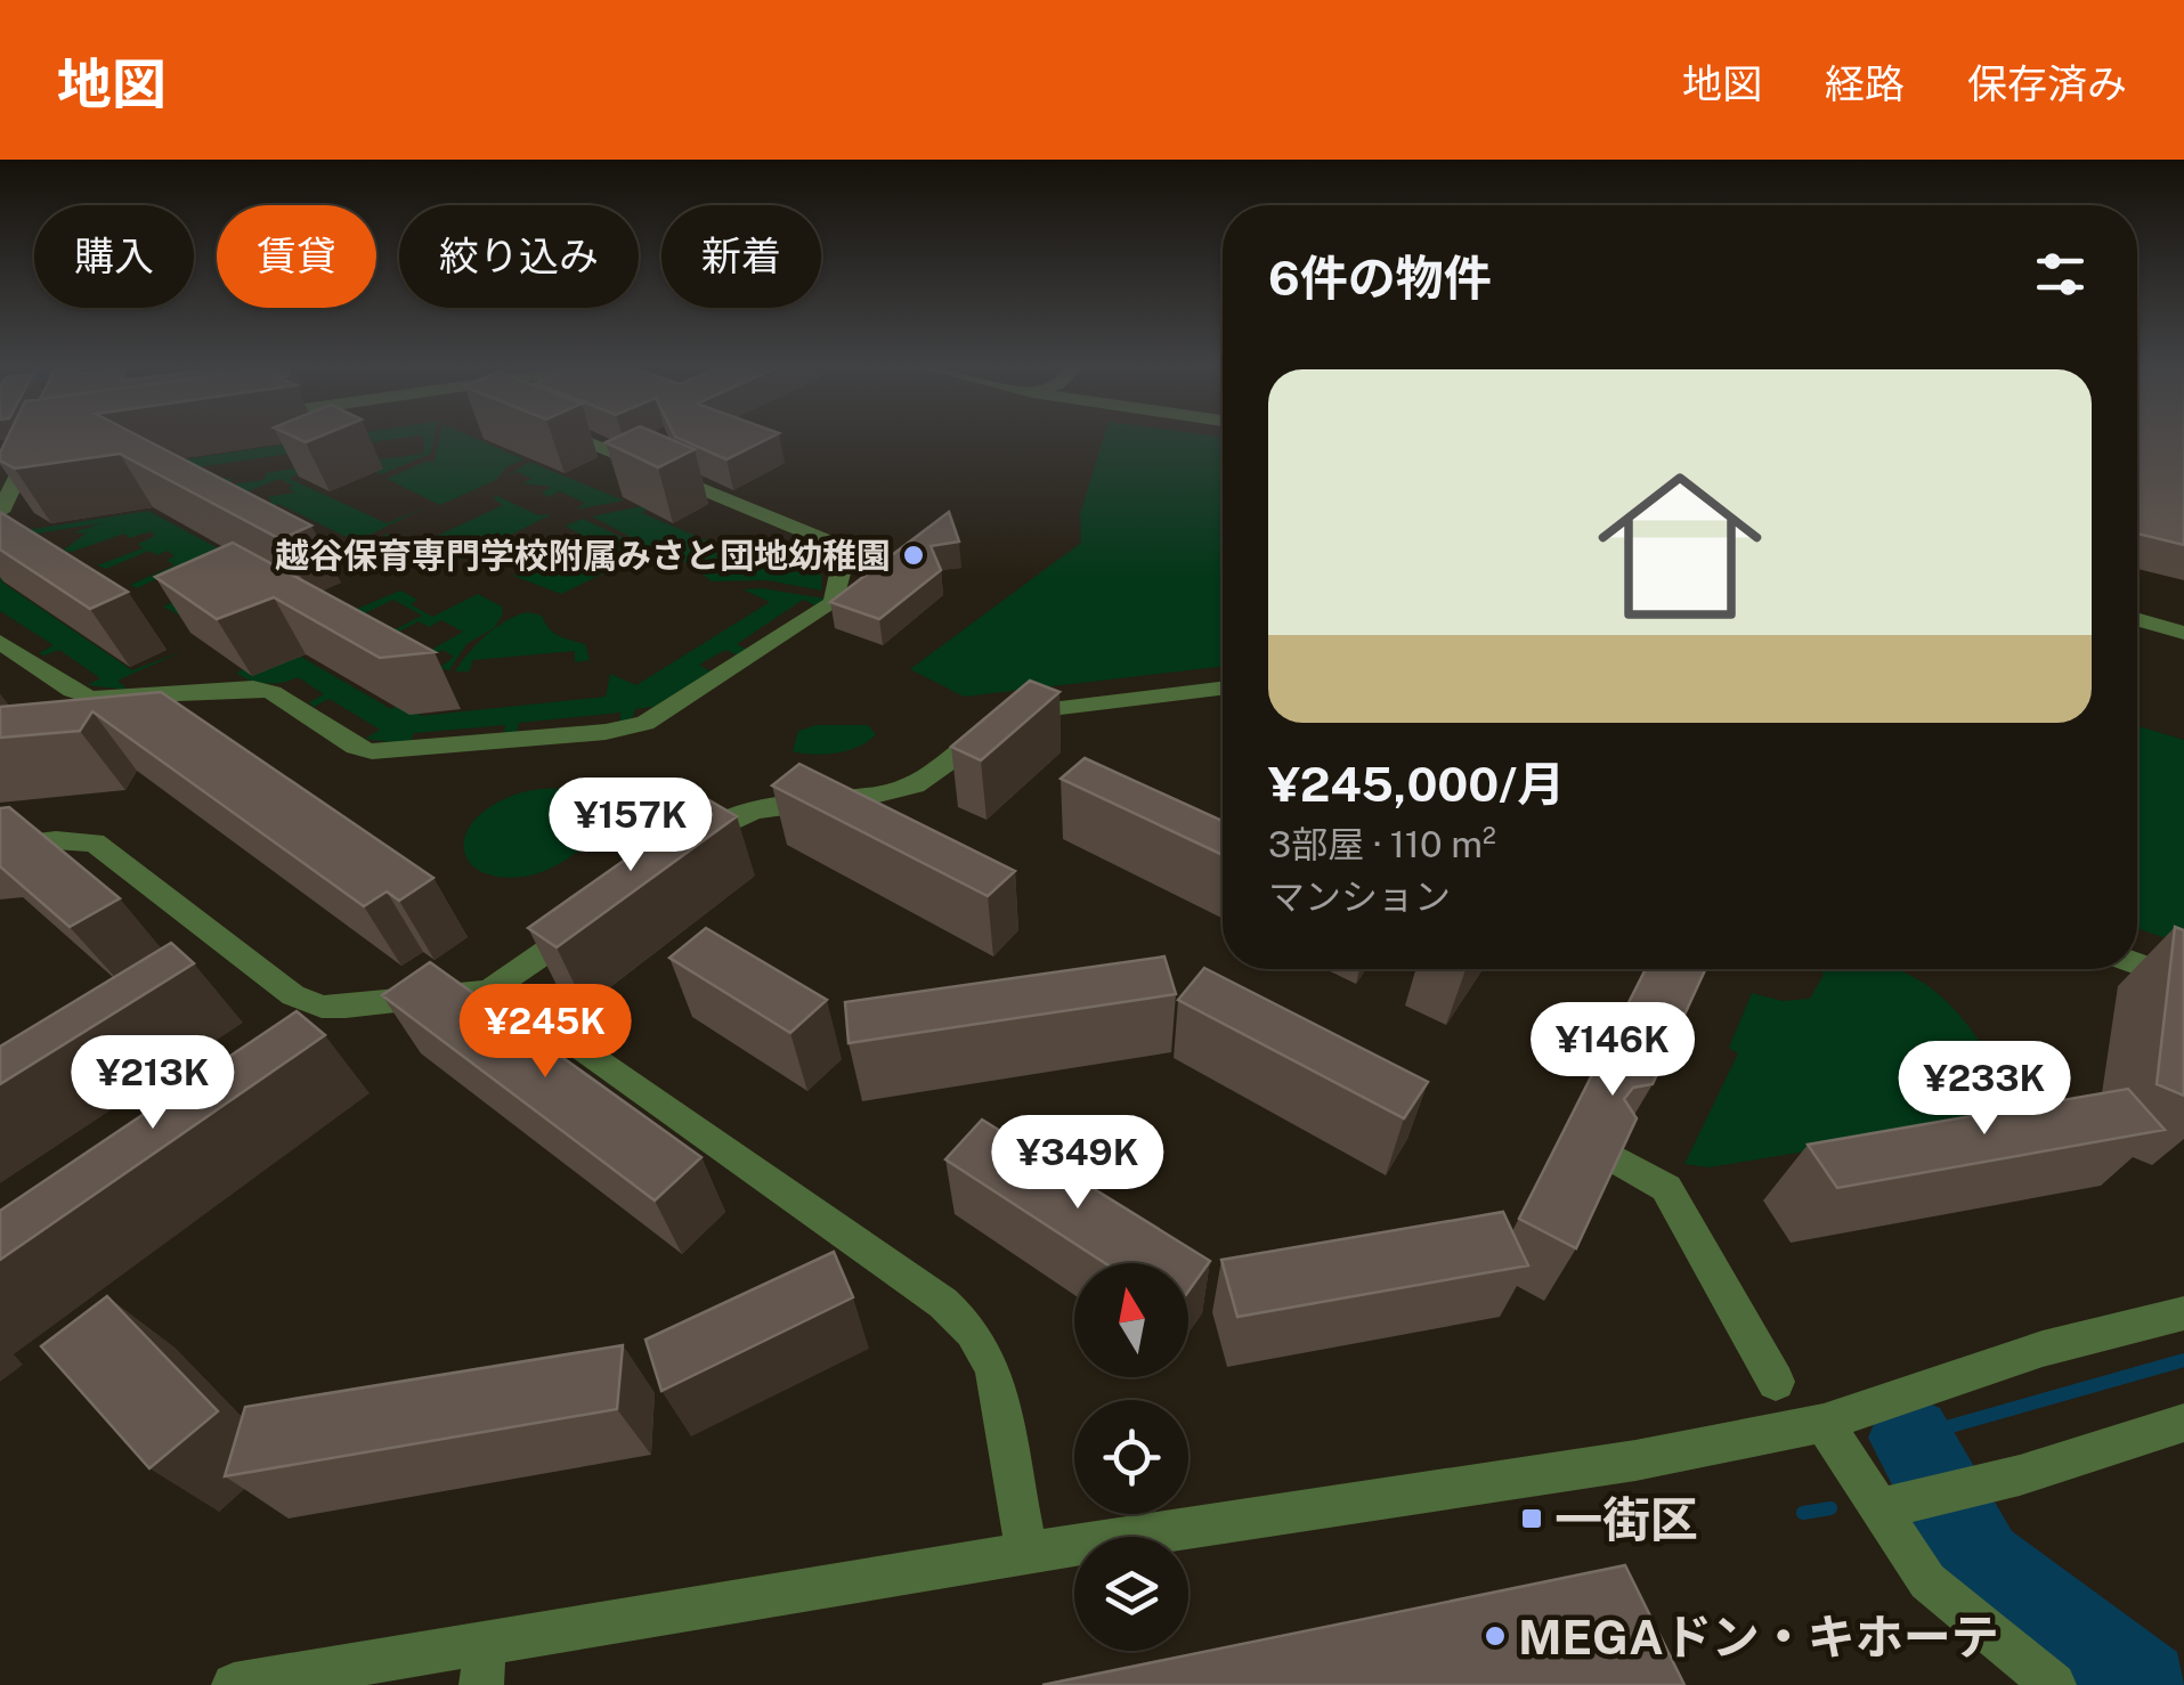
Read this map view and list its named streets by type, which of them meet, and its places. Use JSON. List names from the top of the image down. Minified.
{"places":{"other":["越谷保育専門学校附属みさと団地幼稚園","MEGAドン・キホーテ"],"transit":["一街区"]},"north":"top","page":{"header":"地図","nav":["地図","経路","保存済み"],"chip":["購入","賃貸","絞り込み","新着"],"heading":"6件の物件","list":[{"name":"¥245,000/月","note":"3部屋 · 110 m² · マンション"}],"price":["¥157K","¥245K","¥146K","¥213K","¥233K","¥349K"]}}
